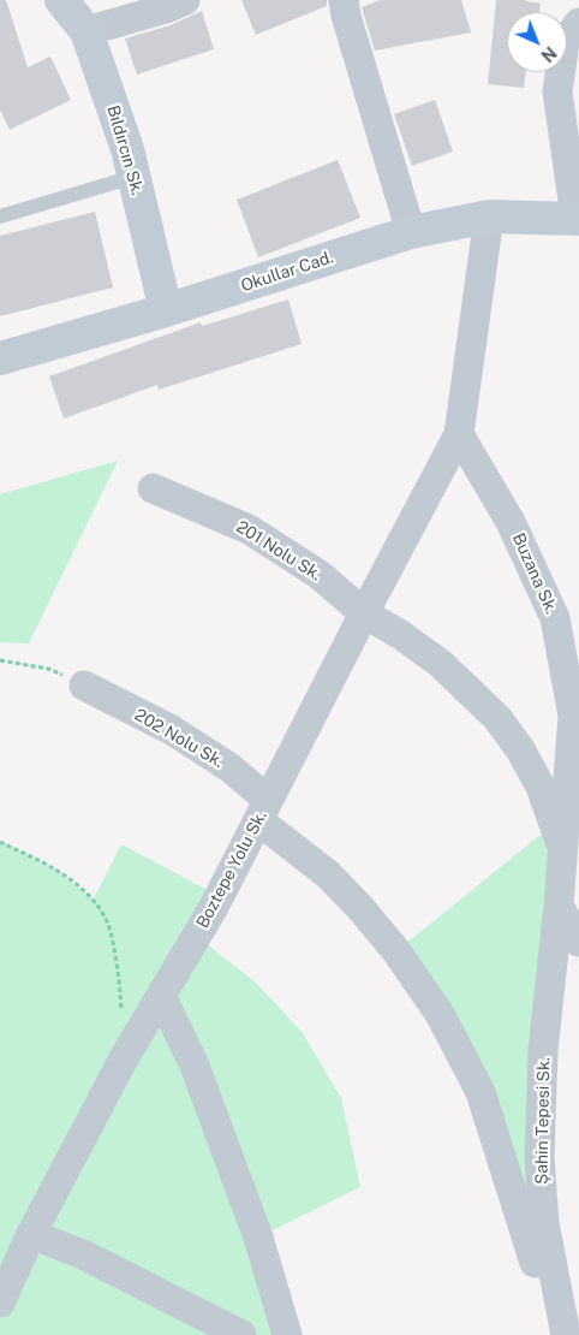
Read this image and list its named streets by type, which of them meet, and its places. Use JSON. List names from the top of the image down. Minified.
{"streets":{"main road":["Bıldırcın Sk.","Okullar Cad."],"street":["201 Nolu Sk.","Buzana Sk.","202 Nolu Sk.","Boztepe Yolu Sk.","Şahin Tepesi Sk."]},"crossings":[["Bıldırcın Sk.","Okullar Cad."],["201 Nolu Sk.","Buzana Sk."],["201 Nolu Sk.","Boztepe Yolu Sk."],["Buzana Sk.","Boztepe Yolu Sk."],["Buzana Sk.","Şahin Tepesi Sk."],["202 Nolu Sk.","Boztepe Yolu Sk."],["202 Nolu Sk.","Şahin Tepesi Sk."]],"north":"bottom right"}
